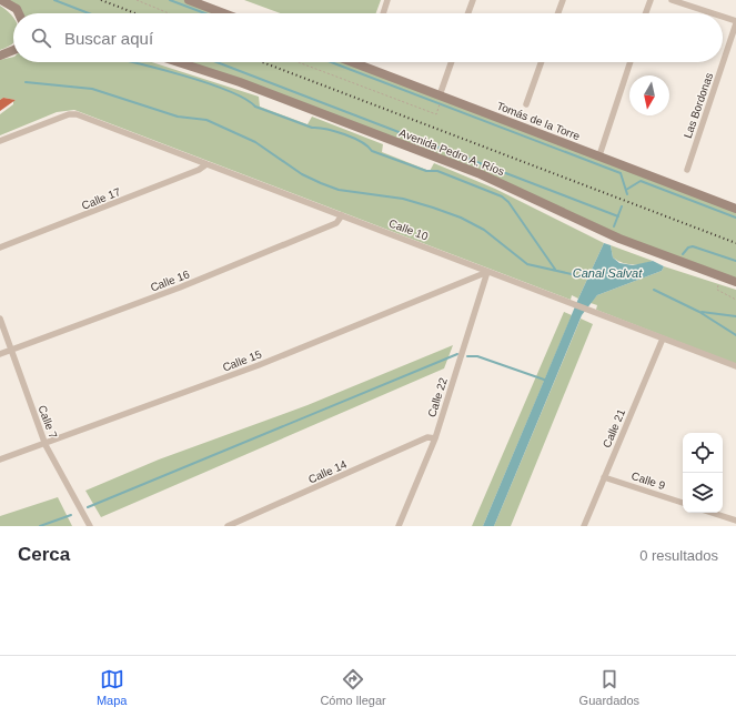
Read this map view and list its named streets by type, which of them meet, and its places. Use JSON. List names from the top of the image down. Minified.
{"streets":{"main road":["Tomás de la Torre","Avenida Pedro A. Ríos"],"street":["Las Bordonas","Calle 17","Calle 10","Calle 16","Calle 15","Calle 22","Calle 7","Calle 21","Calle 14","Calle 9"]},"crossings":[["Calle 17","Calle 10"],["Calle 10","Calle 16"],["Calle 10","Calle 15"],["Calle 10","Calle 22"],["Calle 10","Calle 21"],["Calle 16","Calle 7"],["Calle 15","Calle 22"],["Calle 15","Calle 7"],["Calle 22","Calle 14"],["Calle 21","Calle 9"]],"water":["Canal Salvat"],"north":"bottom","page":{"search":"Buscar aquí","heading":["Cerca","0 resultados"],"nav":["Mapa","Cómo llegar","Guardados"]}}
